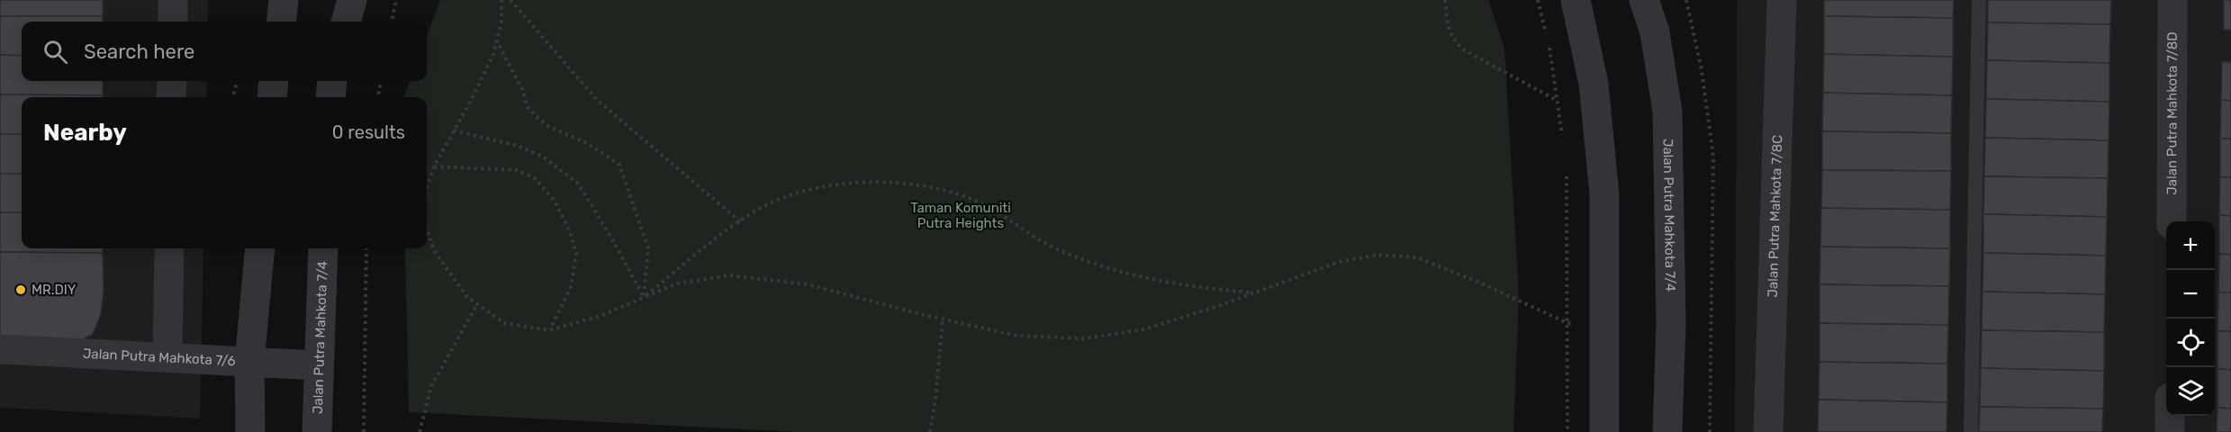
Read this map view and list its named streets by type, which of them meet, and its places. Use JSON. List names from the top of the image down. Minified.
{"streets":{"street":["Jalan Putra Mahkota 7/8D","Jalan Putra Mahkota 7/4","Jalan Putra Mahkota 7/8C","Jalan Putra Mahkota 7/6"]},"crossings":[["Jalan Putra Mahkota 7/4","Jalan Putra Mahkota 7/6"]],"parks":["Taman Komuniti Putra Heights"],"places":["MR.DIY"],"page":{"search":"Search here","heading":["Nearby","0 results"],"map_buttons":["+","−"]}}
